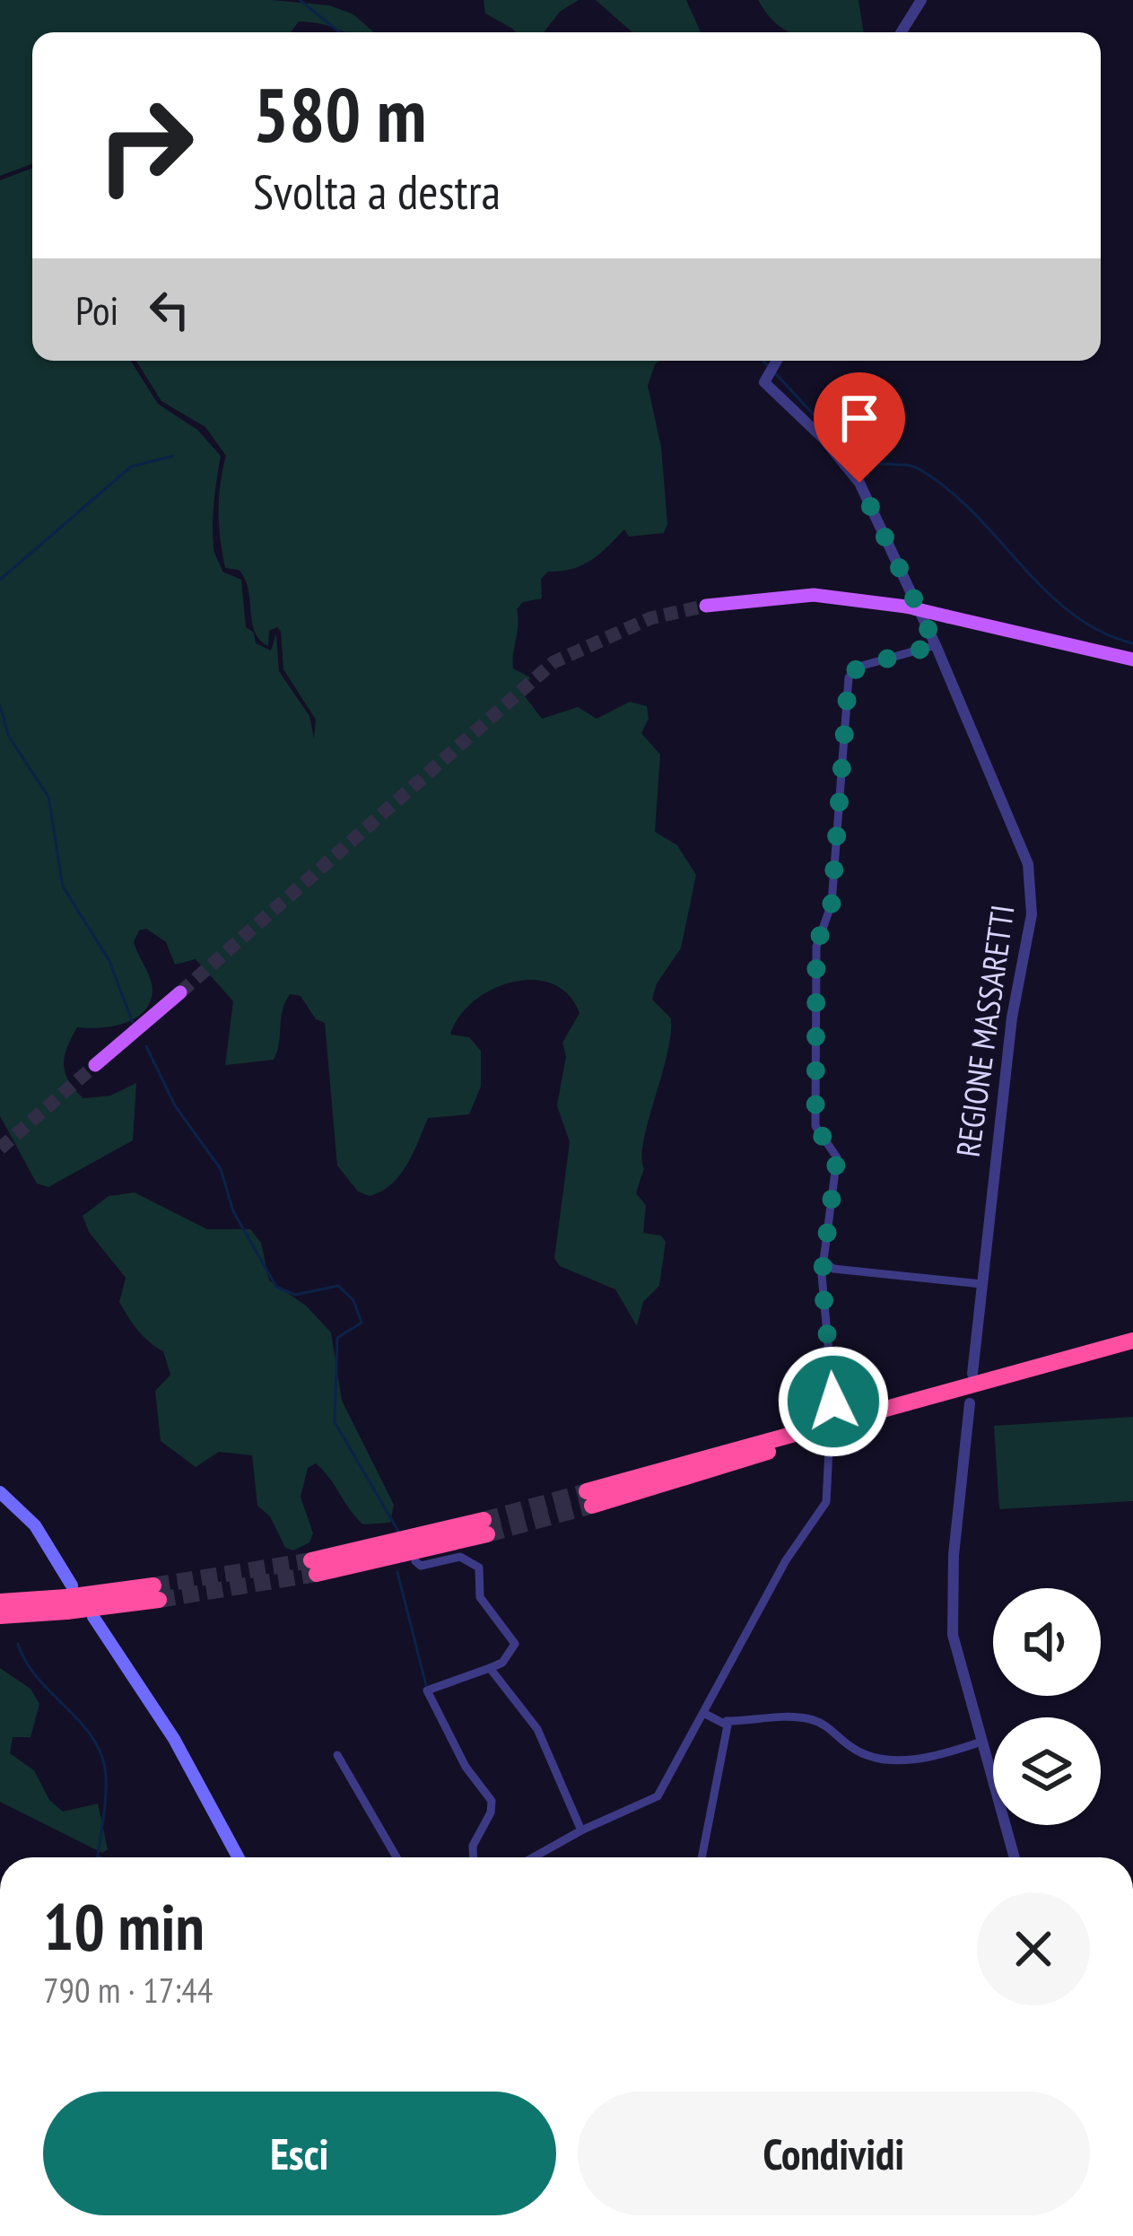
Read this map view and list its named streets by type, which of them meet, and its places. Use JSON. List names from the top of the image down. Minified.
{"streets":{"street":["REGIONE MASSARETTI"]},"page":{"turn":["580 m","Svolta a destra"],"then":"Poi","heading":["10 min","790 m · 17:44"],"buttons":["Esci","Condividi"]}}
